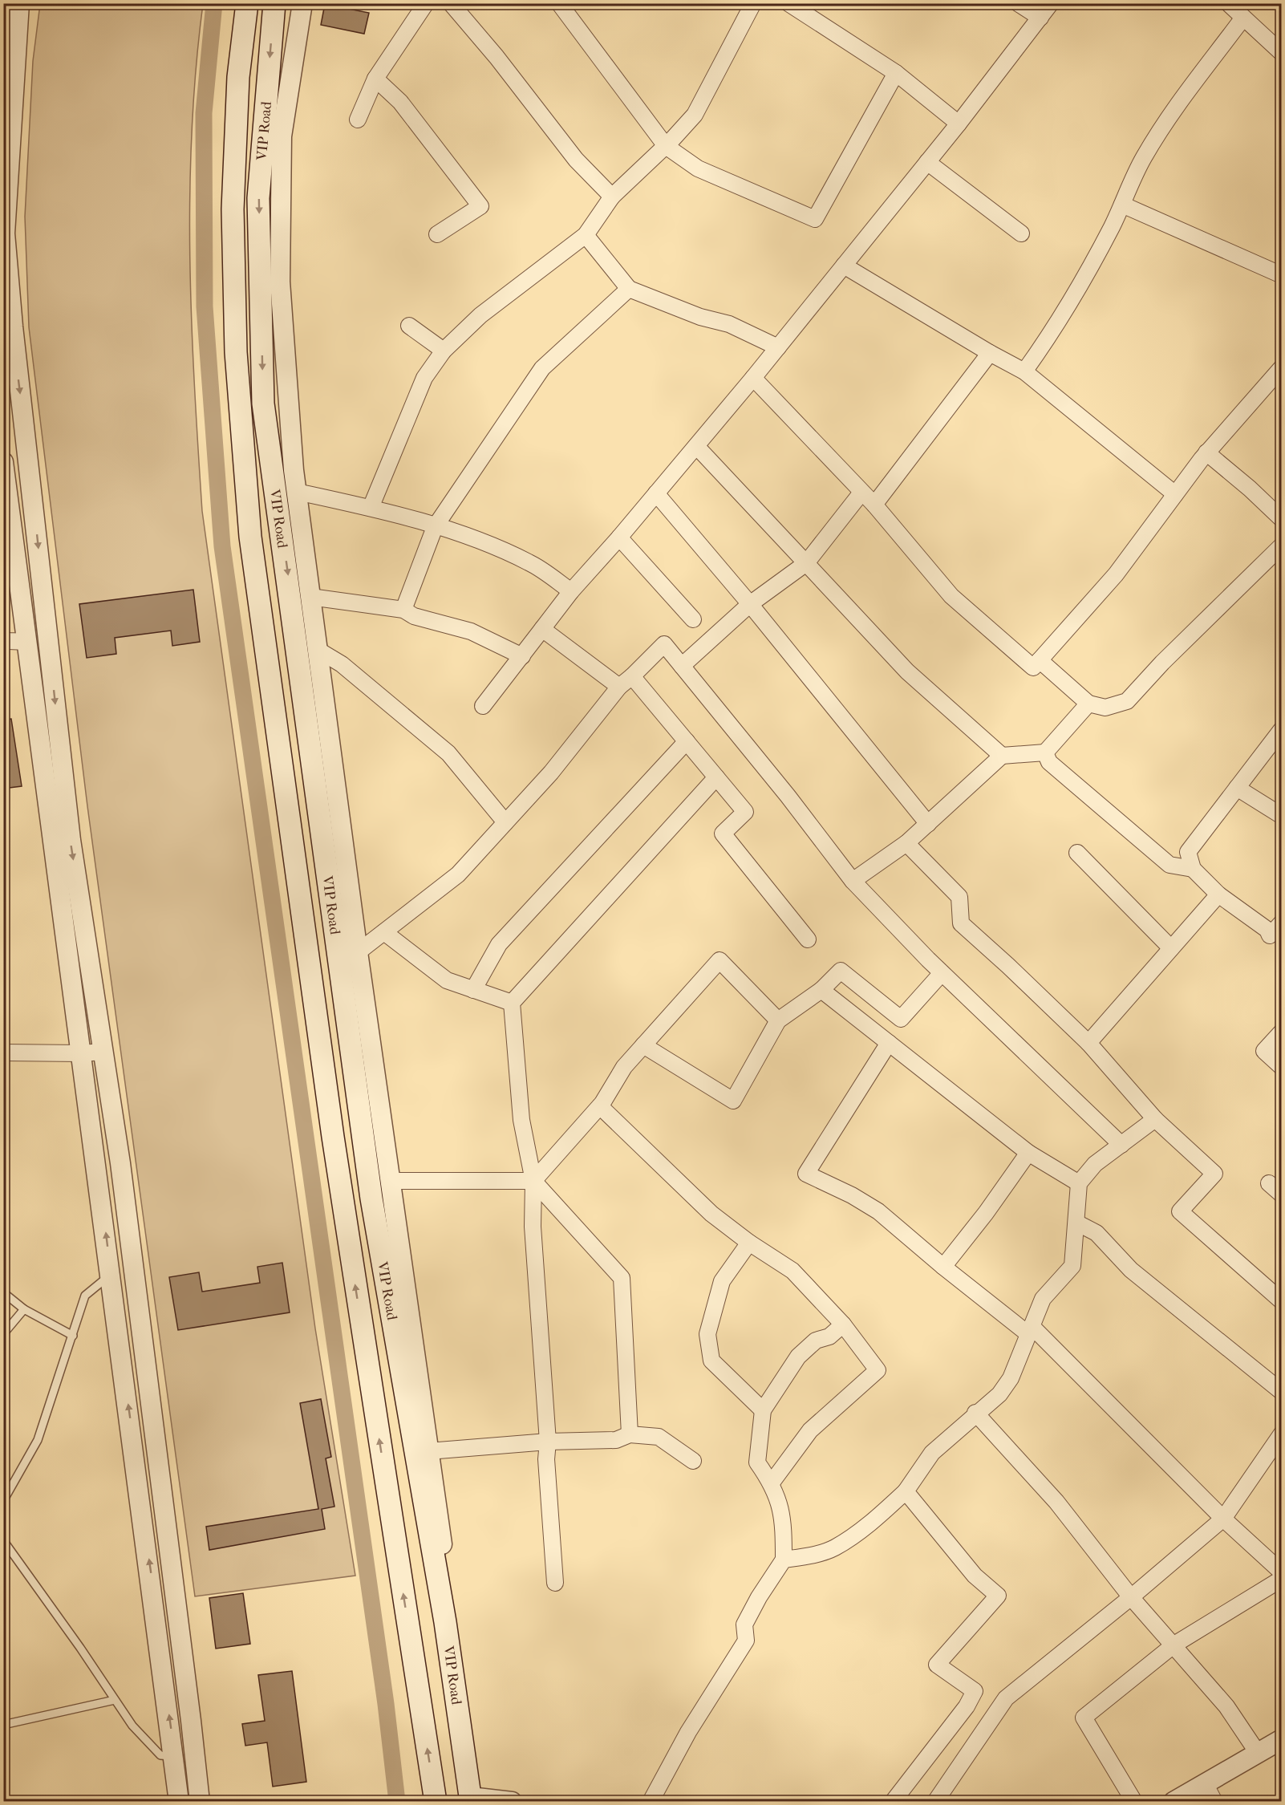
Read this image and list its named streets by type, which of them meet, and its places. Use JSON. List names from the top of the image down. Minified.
{"streets":{"main road":["VIP Road"]}}
